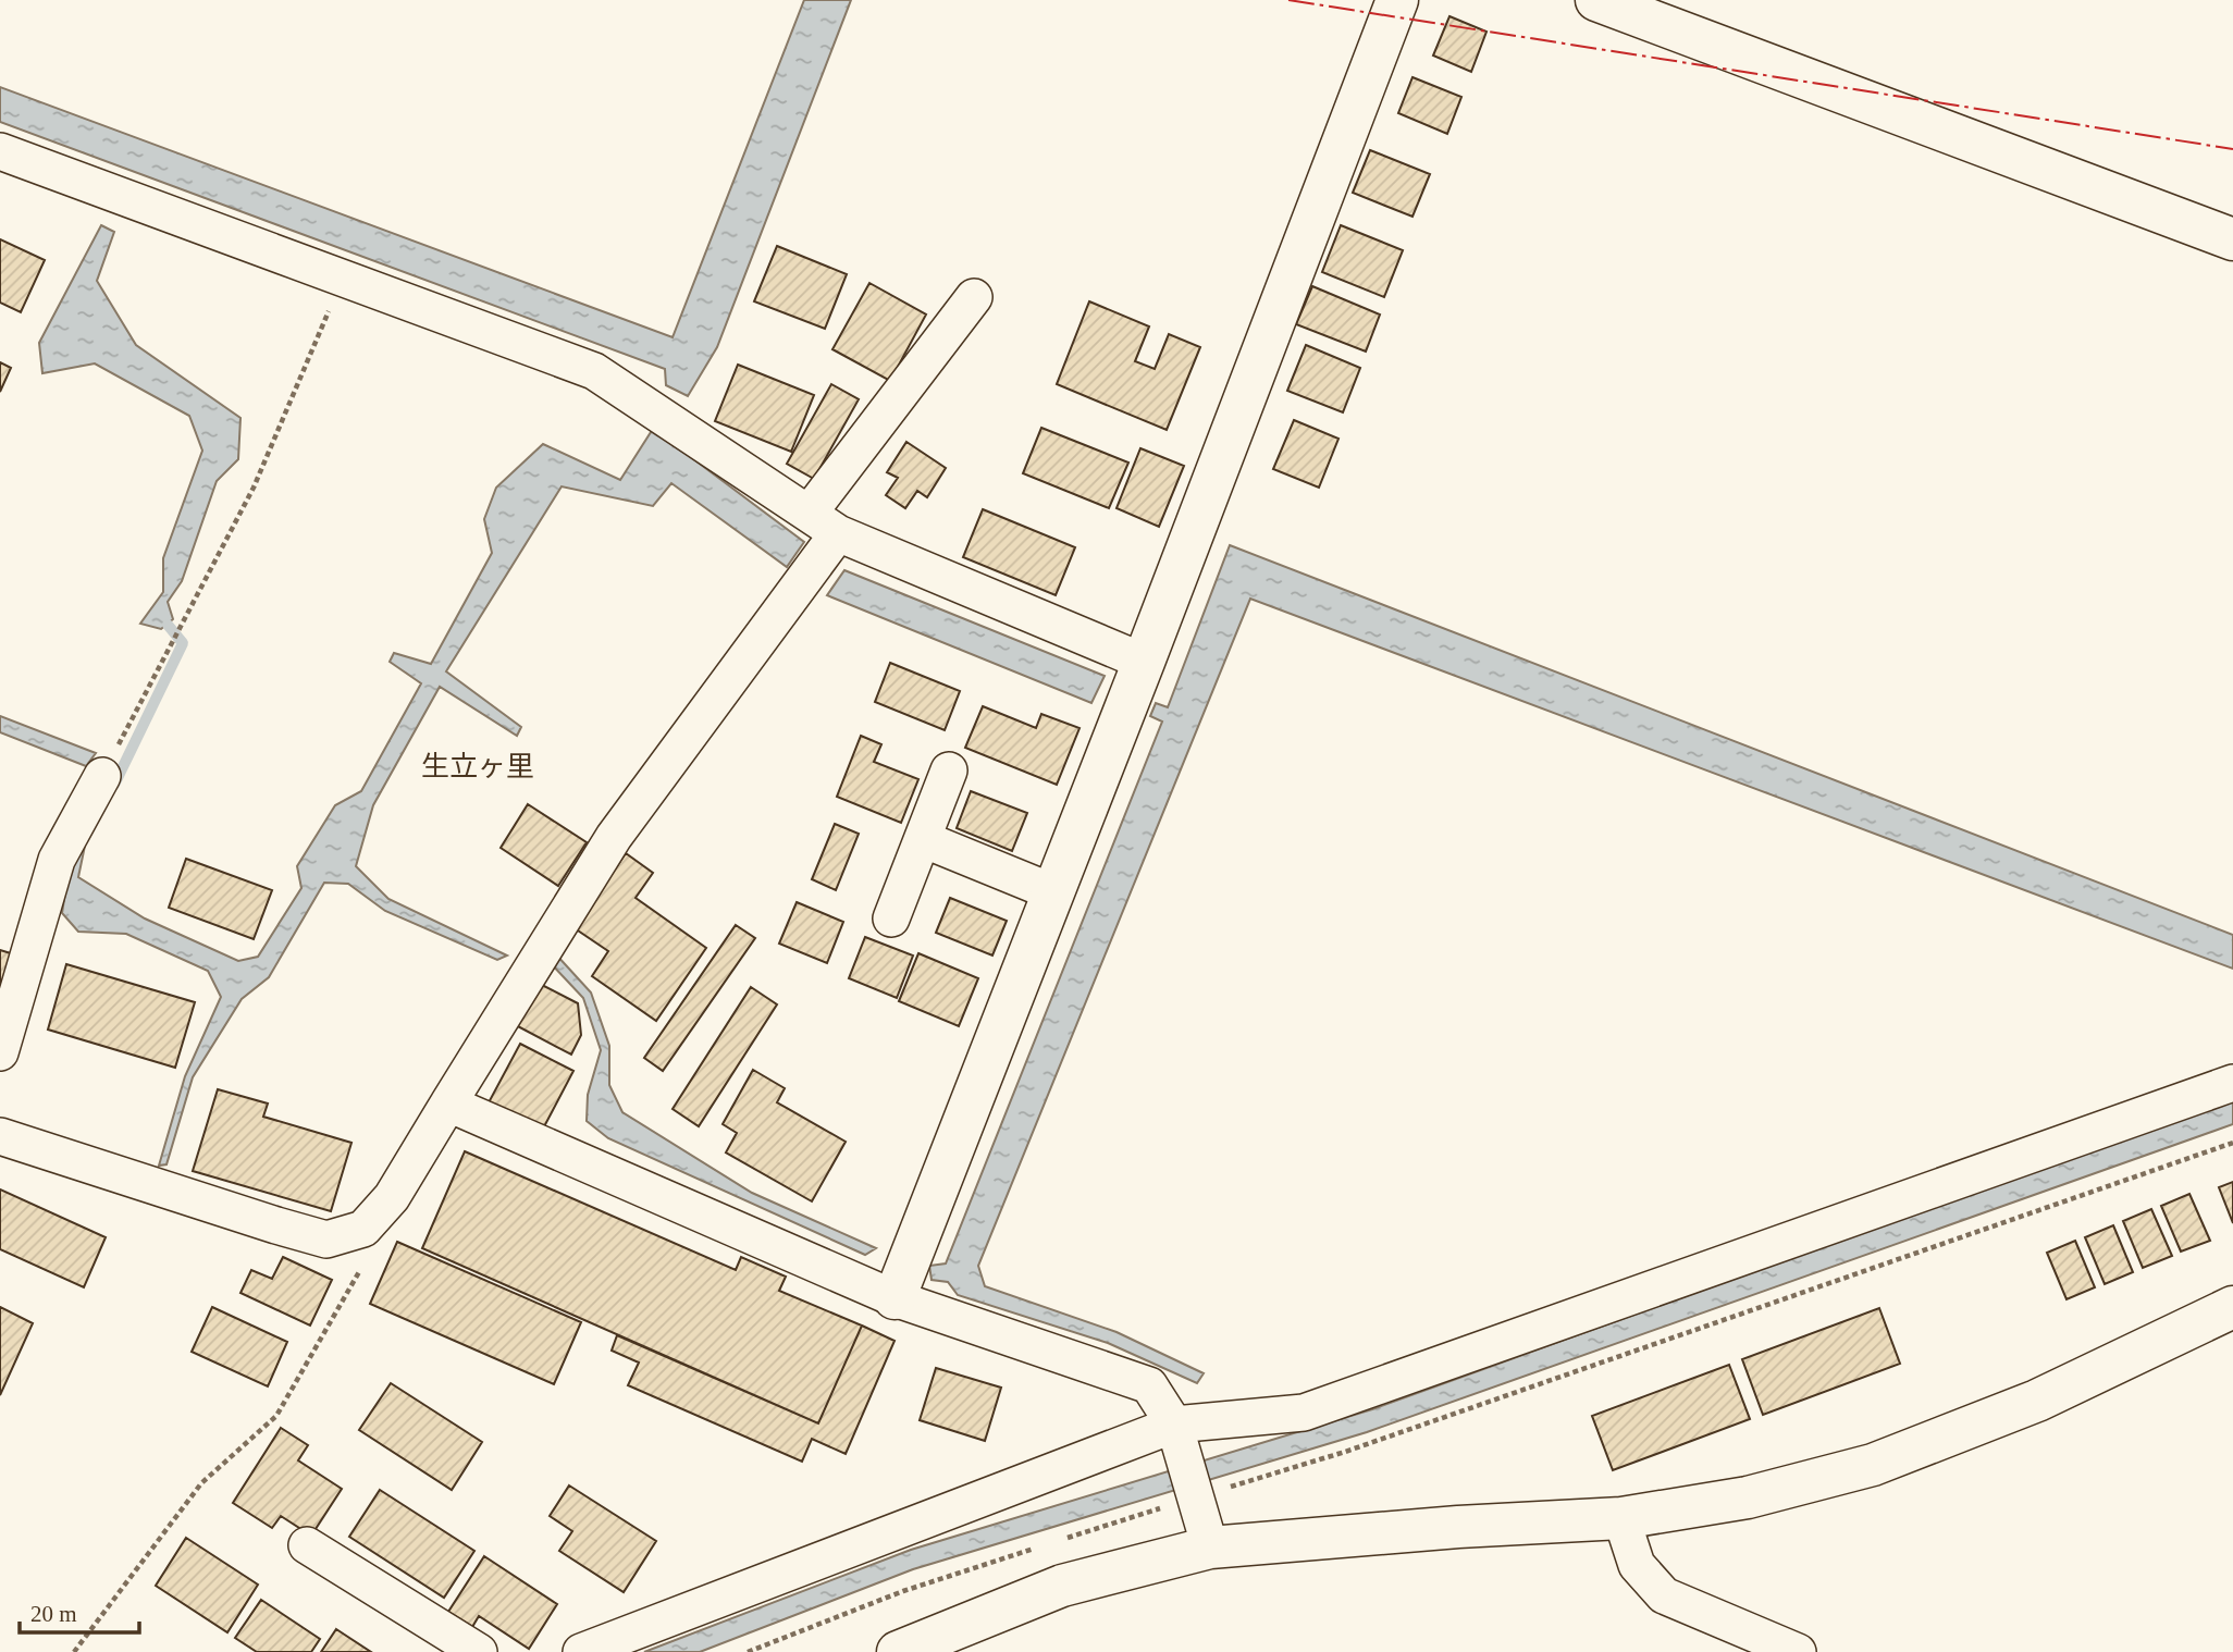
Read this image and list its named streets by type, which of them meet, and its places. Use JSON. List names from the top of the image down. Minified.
{"districts":["生立ヶ里"],"scale_bar":"20 m"}
